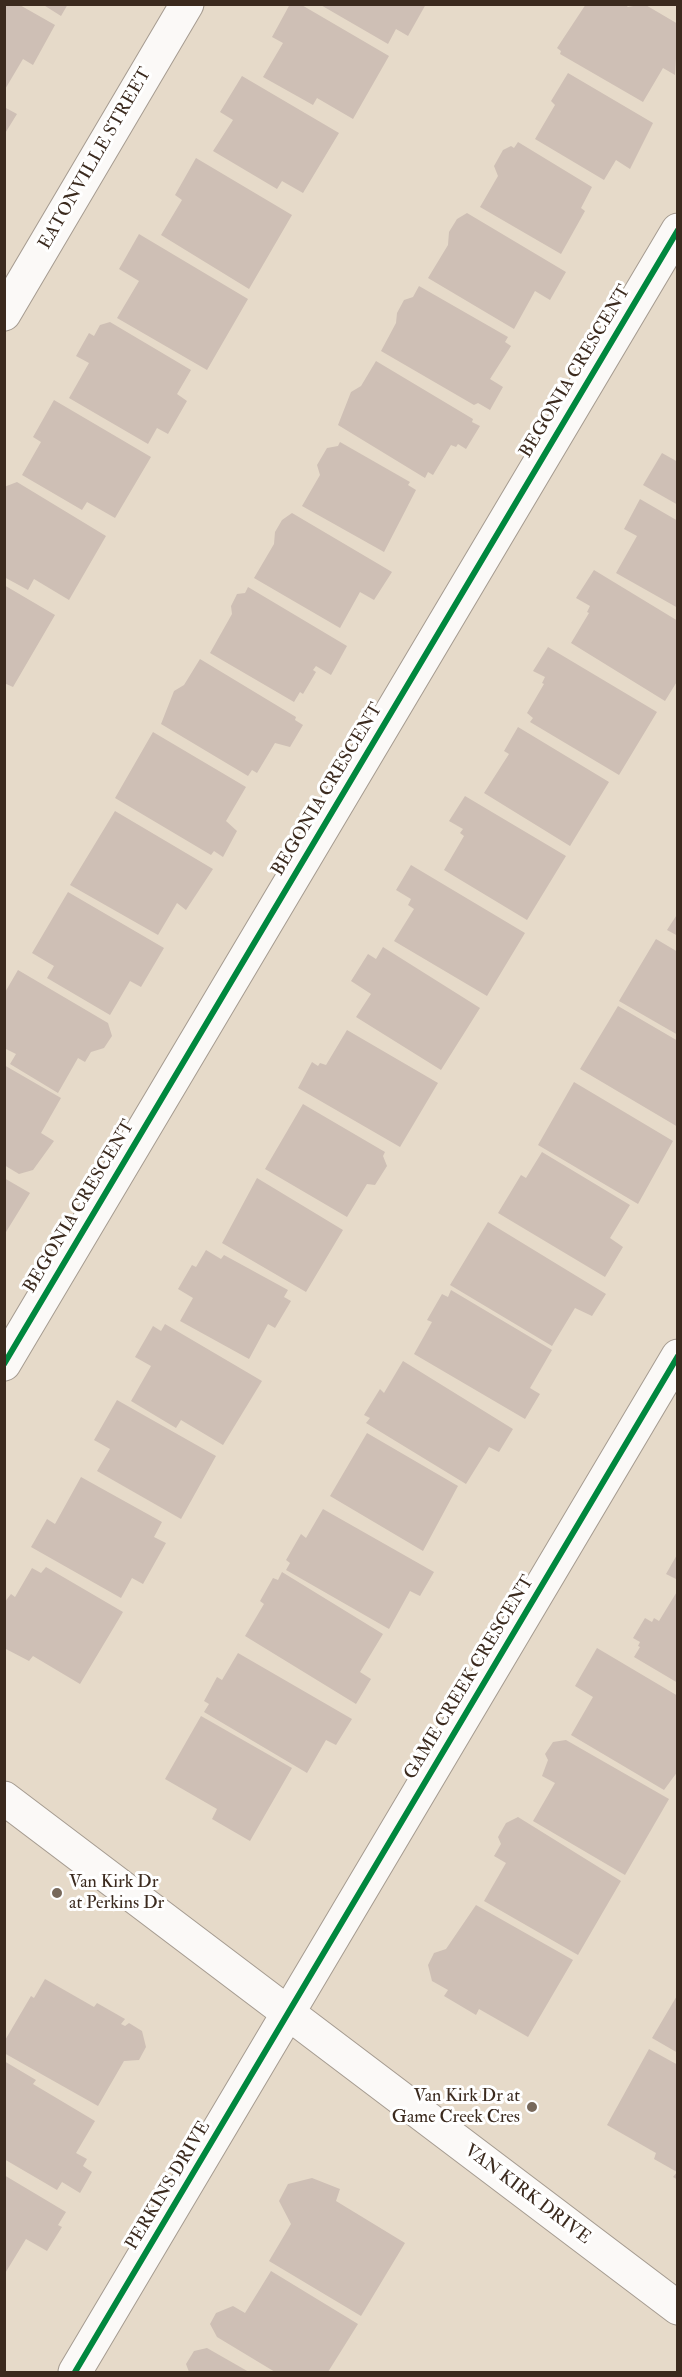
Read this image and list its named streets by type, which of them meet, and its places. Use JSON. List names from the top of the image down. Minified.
{"streets":{"street":["EATONVILLE STREET","BEGONIA CRESCENT","GAME CREEK CRESCENT","PERKINS DRIVE","VAN KIRK DRIVE"]},"crossings":[["GAME CREEK CRESCENT","PERKINS DRIVE"],["GAME CREEK CRESCENT","VAN KIRK DRIVE"],["PERKINS DRIVE","VAN KIRK DRIVE"]],"places":["Van Kirk Dr at Perkins Dr","Van Kirk Dr at Game Creek Cres"]}
